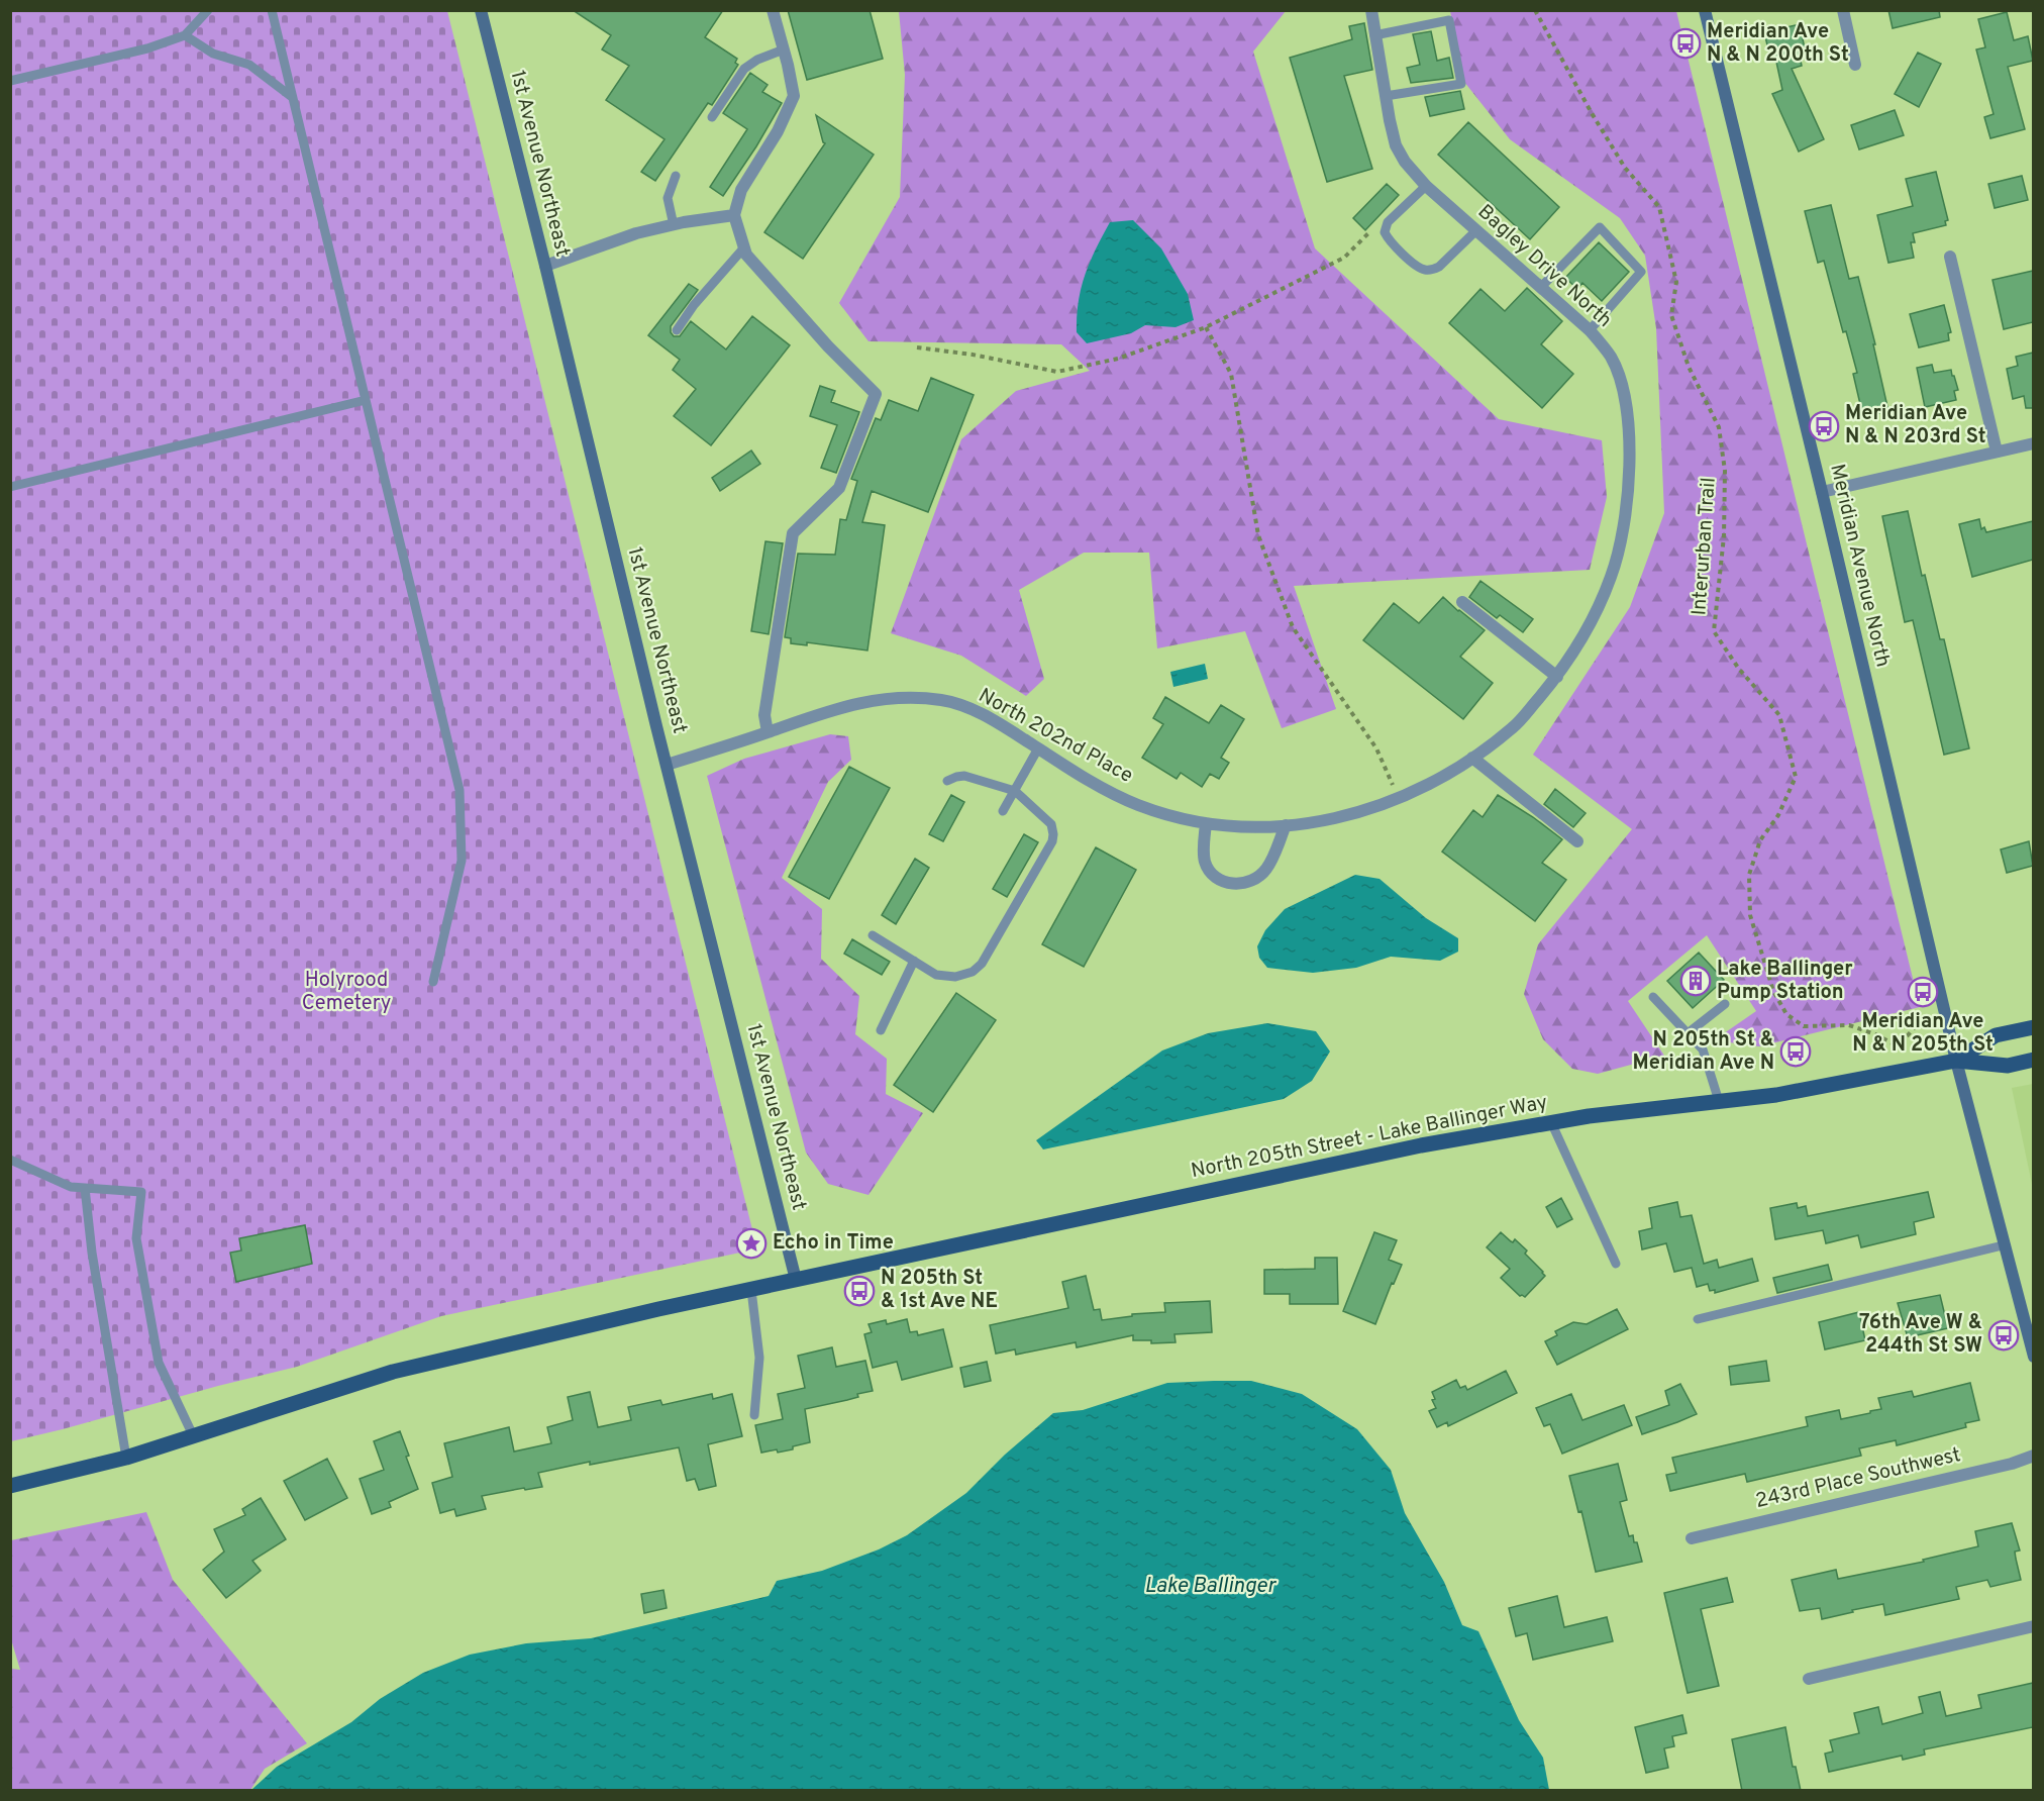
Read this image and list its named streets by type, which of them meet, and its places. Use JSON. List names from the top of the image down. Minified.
{"streets":{"main road":["North 205th Street - Lake Ballinger Way"],"street":["1st Avenue Northeast","Bagley Drive North","Meridian Avenue North","North 202nd Place","243rd Place Southwest"],"path":["Interurban Trail"]},"crossings":[["1st Avenue Northeast","North 202nd Place"],["1st Avenue Northeast","North 205th Street - Lake Ballinger Way"],["Bagley Drive North","North 202nd Place"],["Meridian Avenue North","North 205th Street - Lake Ballinger Way"]],"water":["Lake Ballinger"],"parks":["Holyrood Cemetery"],"places":{"bus stop":["Meridian Ave N & N 200th St","Meridian Ave N & N 203rd St","Meridian Ave N & N 205th St","N 205th St & Meridian Ave N","N 205th St & 1st Ave NE","76th Ave W & 244th St SW"],"building":["Lake Ballinger Pump Station"],"place":["Echo in Time"]}}
